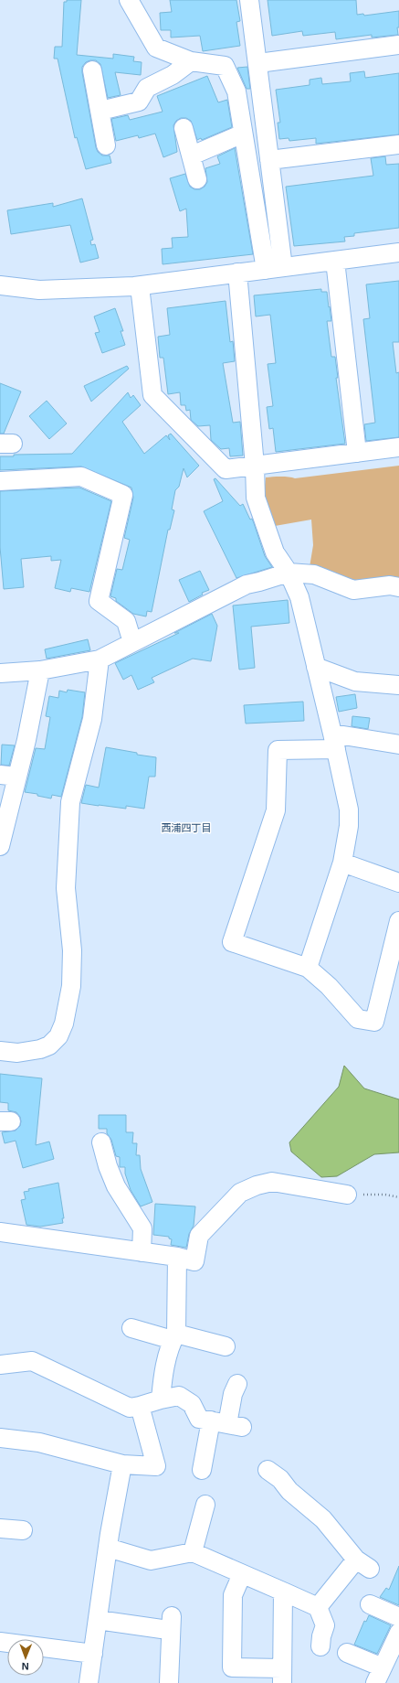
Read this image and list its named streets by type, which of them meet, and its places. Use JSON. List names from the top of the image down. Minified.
{"districts":["西浦四丁目"],"north":"bottom"}
